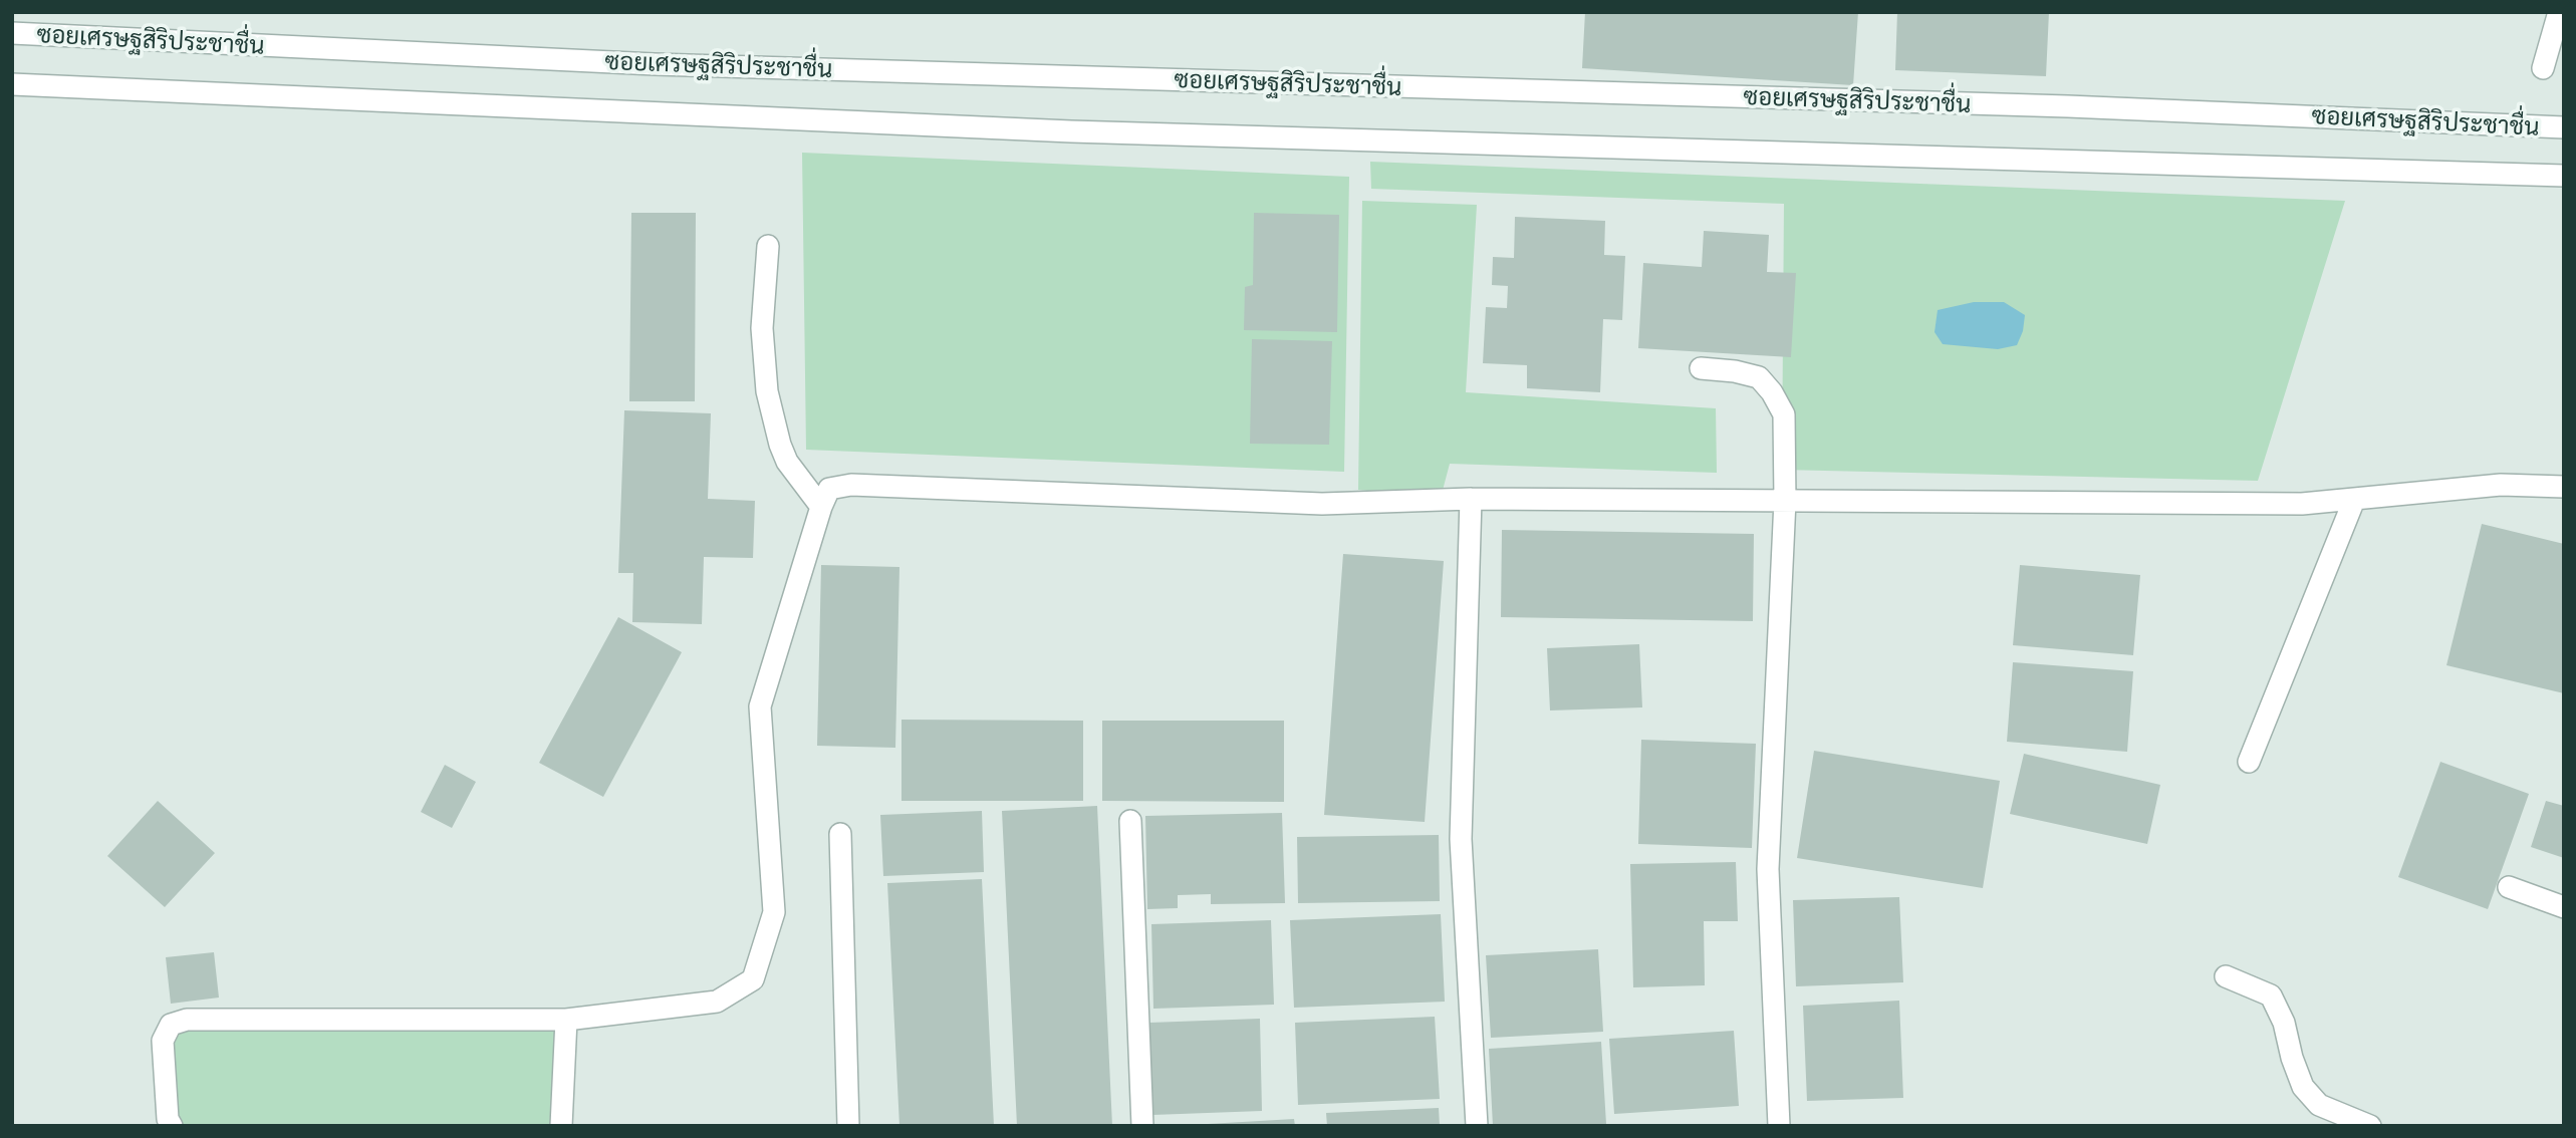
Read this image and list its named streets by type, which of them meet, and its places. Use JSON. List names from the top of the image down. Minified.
{"streets":{"street":["ซอยเศรษฐสิริประชาชื่น"]}}
